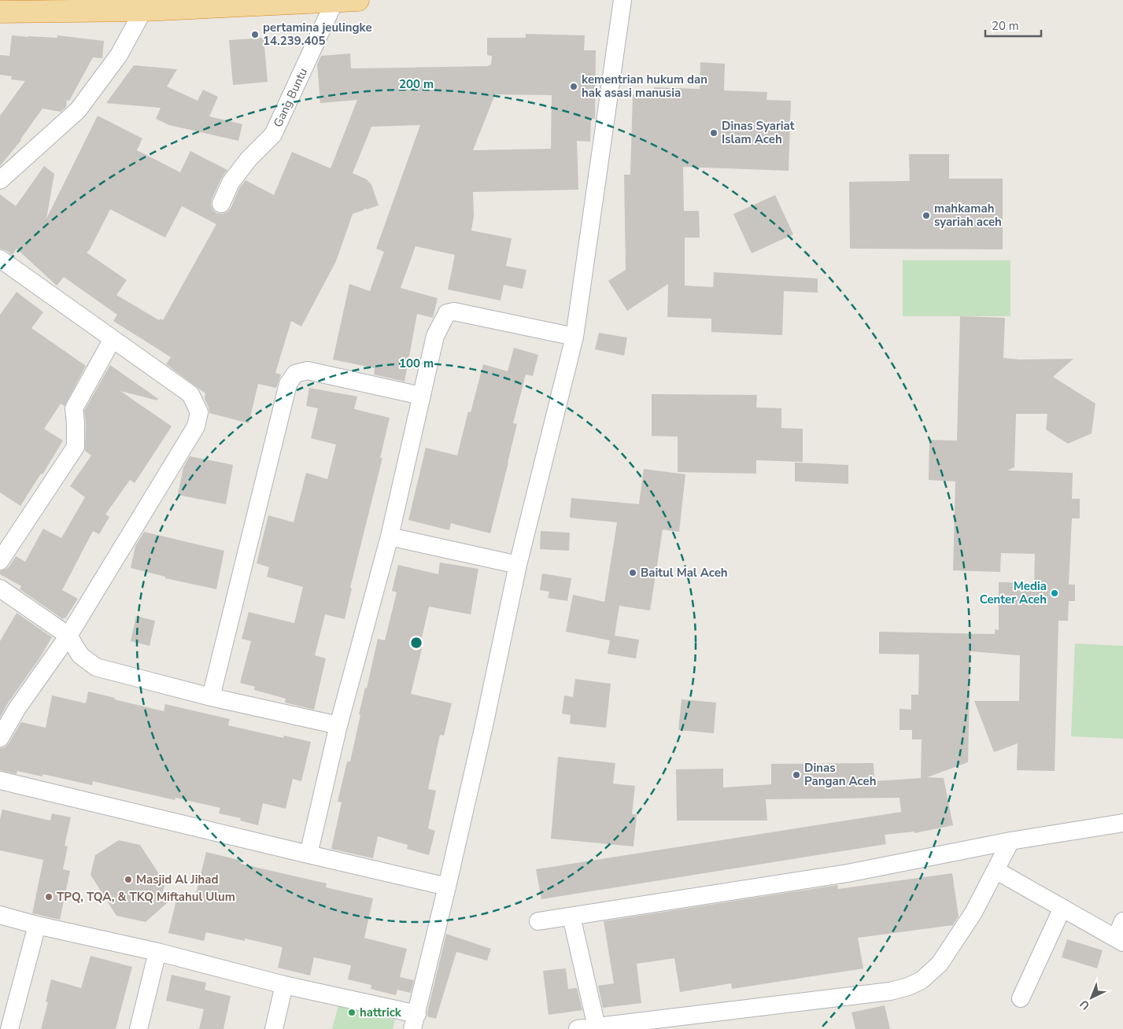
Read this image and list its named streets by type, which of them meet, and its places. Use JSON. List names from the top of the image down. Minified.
{"streets":{"street":["Gang Buntu"]},"places":["pertamina jeulingke 14.239.405","kementrian hukum dan hak asasi manusia","Dinas Syariat Islam Aceh","mahkamah syariah aceh","Baitul Mal Aceh","Media Center Aceh","Dinas Pangan Aceh","Masjid Al Jihad","TPQ, TQA, & TKQ Miftahul Ulum","hattrick"],"scale_bar":"20 m","north":"bottom left","rings":["200 m","100 m"]}
